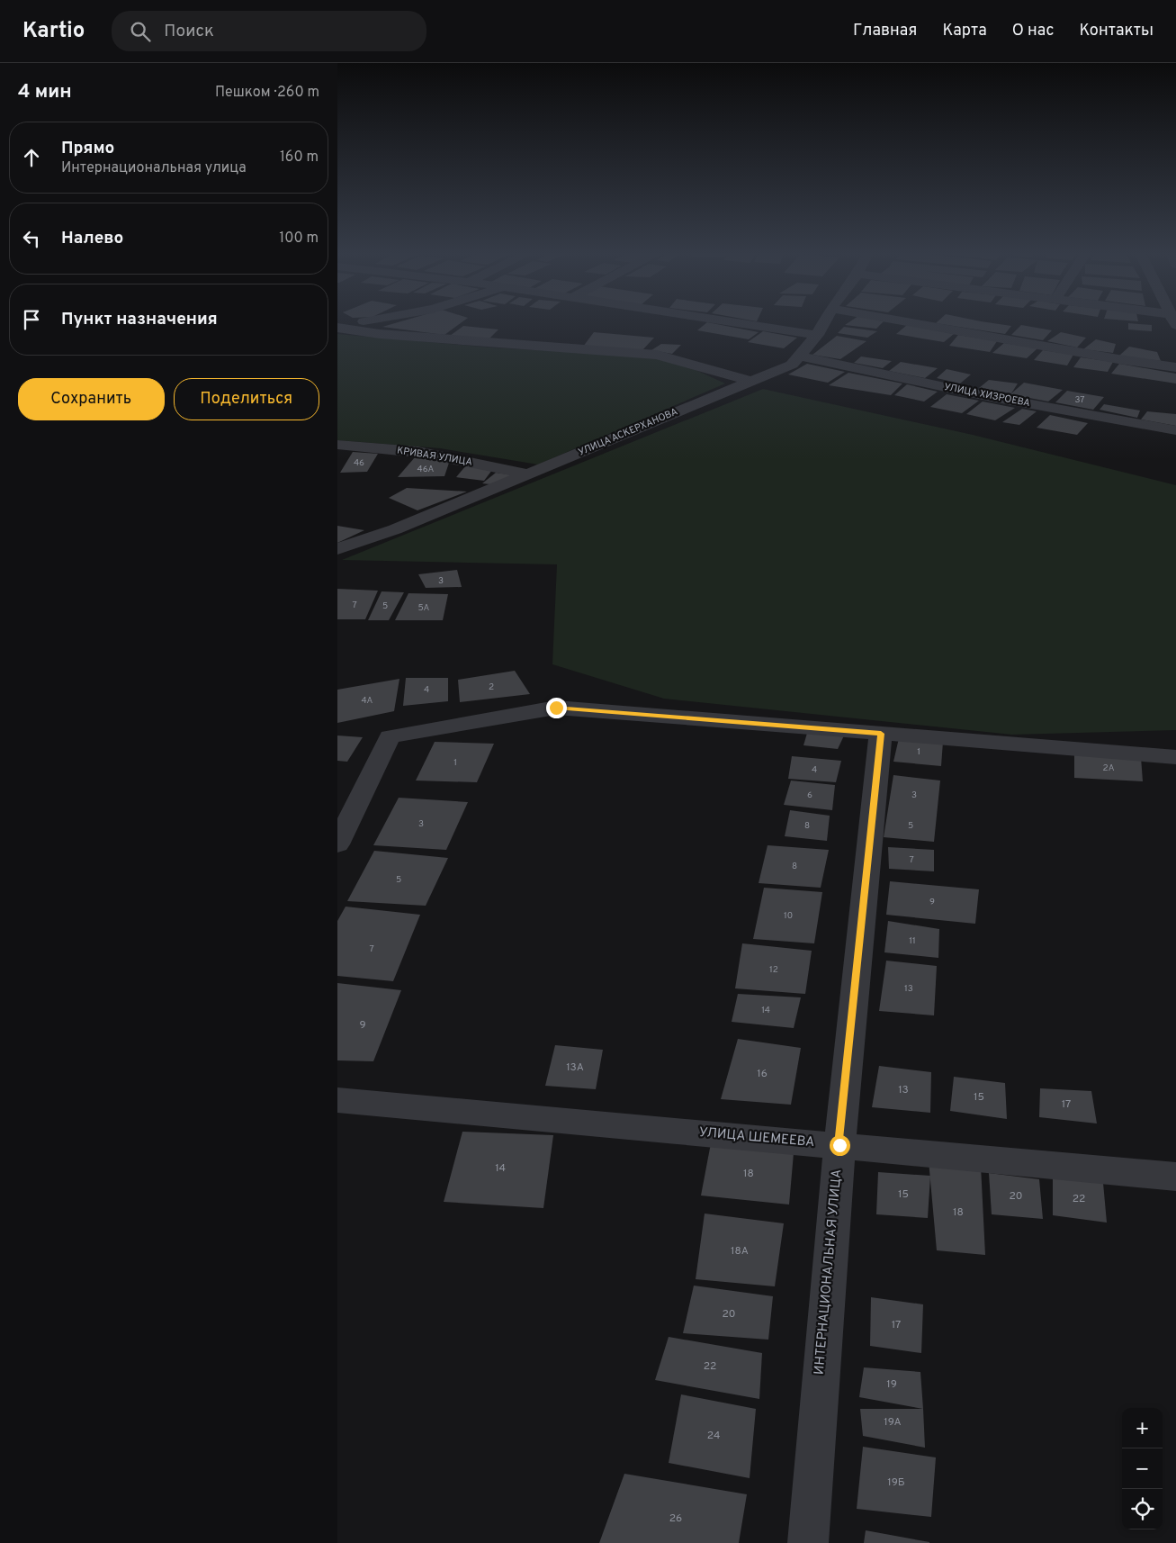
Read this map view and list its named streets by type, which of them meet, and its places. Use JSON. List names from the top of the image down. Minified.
{"streets":{"street":["УЛИЦА ХИЗРОЕВА","УЛИЦА АСКЕРХАНОВА","КРИВАЯ УЛИЦА","УЛИЦА ШЕМЕЕВА","ИНТЕРНАЦИОНАЛЬНАЯ УЛИЦА"]},"crossings":[["УЛИЦА ХИЗРОЕВА","УЛИЦА АСКЕРХАНОВА"],["УЛИЦА АСКЕРХАНОВА","КРИВАЯ УЛИЦА"],["УЛИЦА ШЕМЕЕВА","ИНТЕРНАЦИОНАЛЬНАЯ УЛИЦА"]],"house_numbers":["37","46","46А","3","7","5","5А","2","4","4А","1","1","2А","4","6","3","3","8","5","7","8","5","9","10","11","7","12","13","14","9","13А","16","13","15","17","14","18","15","20","22","18","18А","20","17","22","19","19А","24","19Б","26"],"page":{"header":"Kartio","search":"Поиск","nav":["Главная","Карта","О нас","Контакты"],"heading":["4 мин","Пешком · 260 m"],"list":[["Прямо","Интернациональная улица","160 m"],["Налево","100 m"],"Пункт назначения"],"buttons":["Сохранить","Поделиться"],"map_buttons":["+","−"]}}
